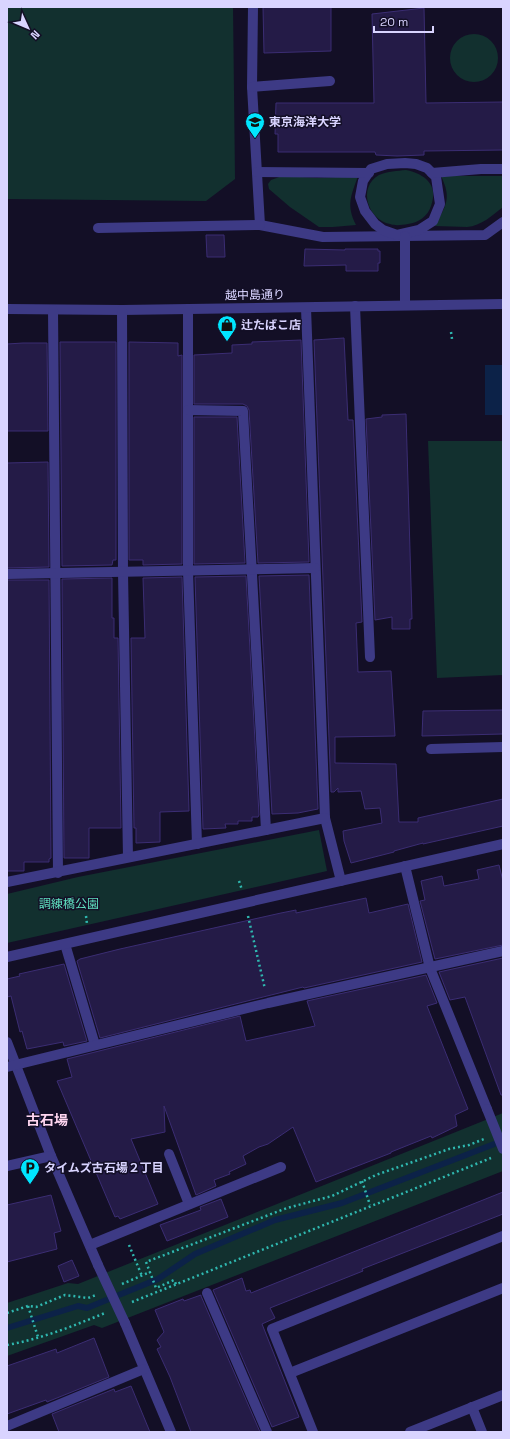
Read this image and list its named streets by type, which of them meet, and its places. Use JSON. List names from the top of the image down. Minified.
{"streets":{"street":["越中島通り"]},"districts":["古石場"],"parks":["調練橋公園"],"places":{"school or university":["東京海洋大学"],"shop":["辻たばこ店"],"parking":["タイムズ古石場２丁目"]},"scale_bar":"20 m","north":"bottom right"}
